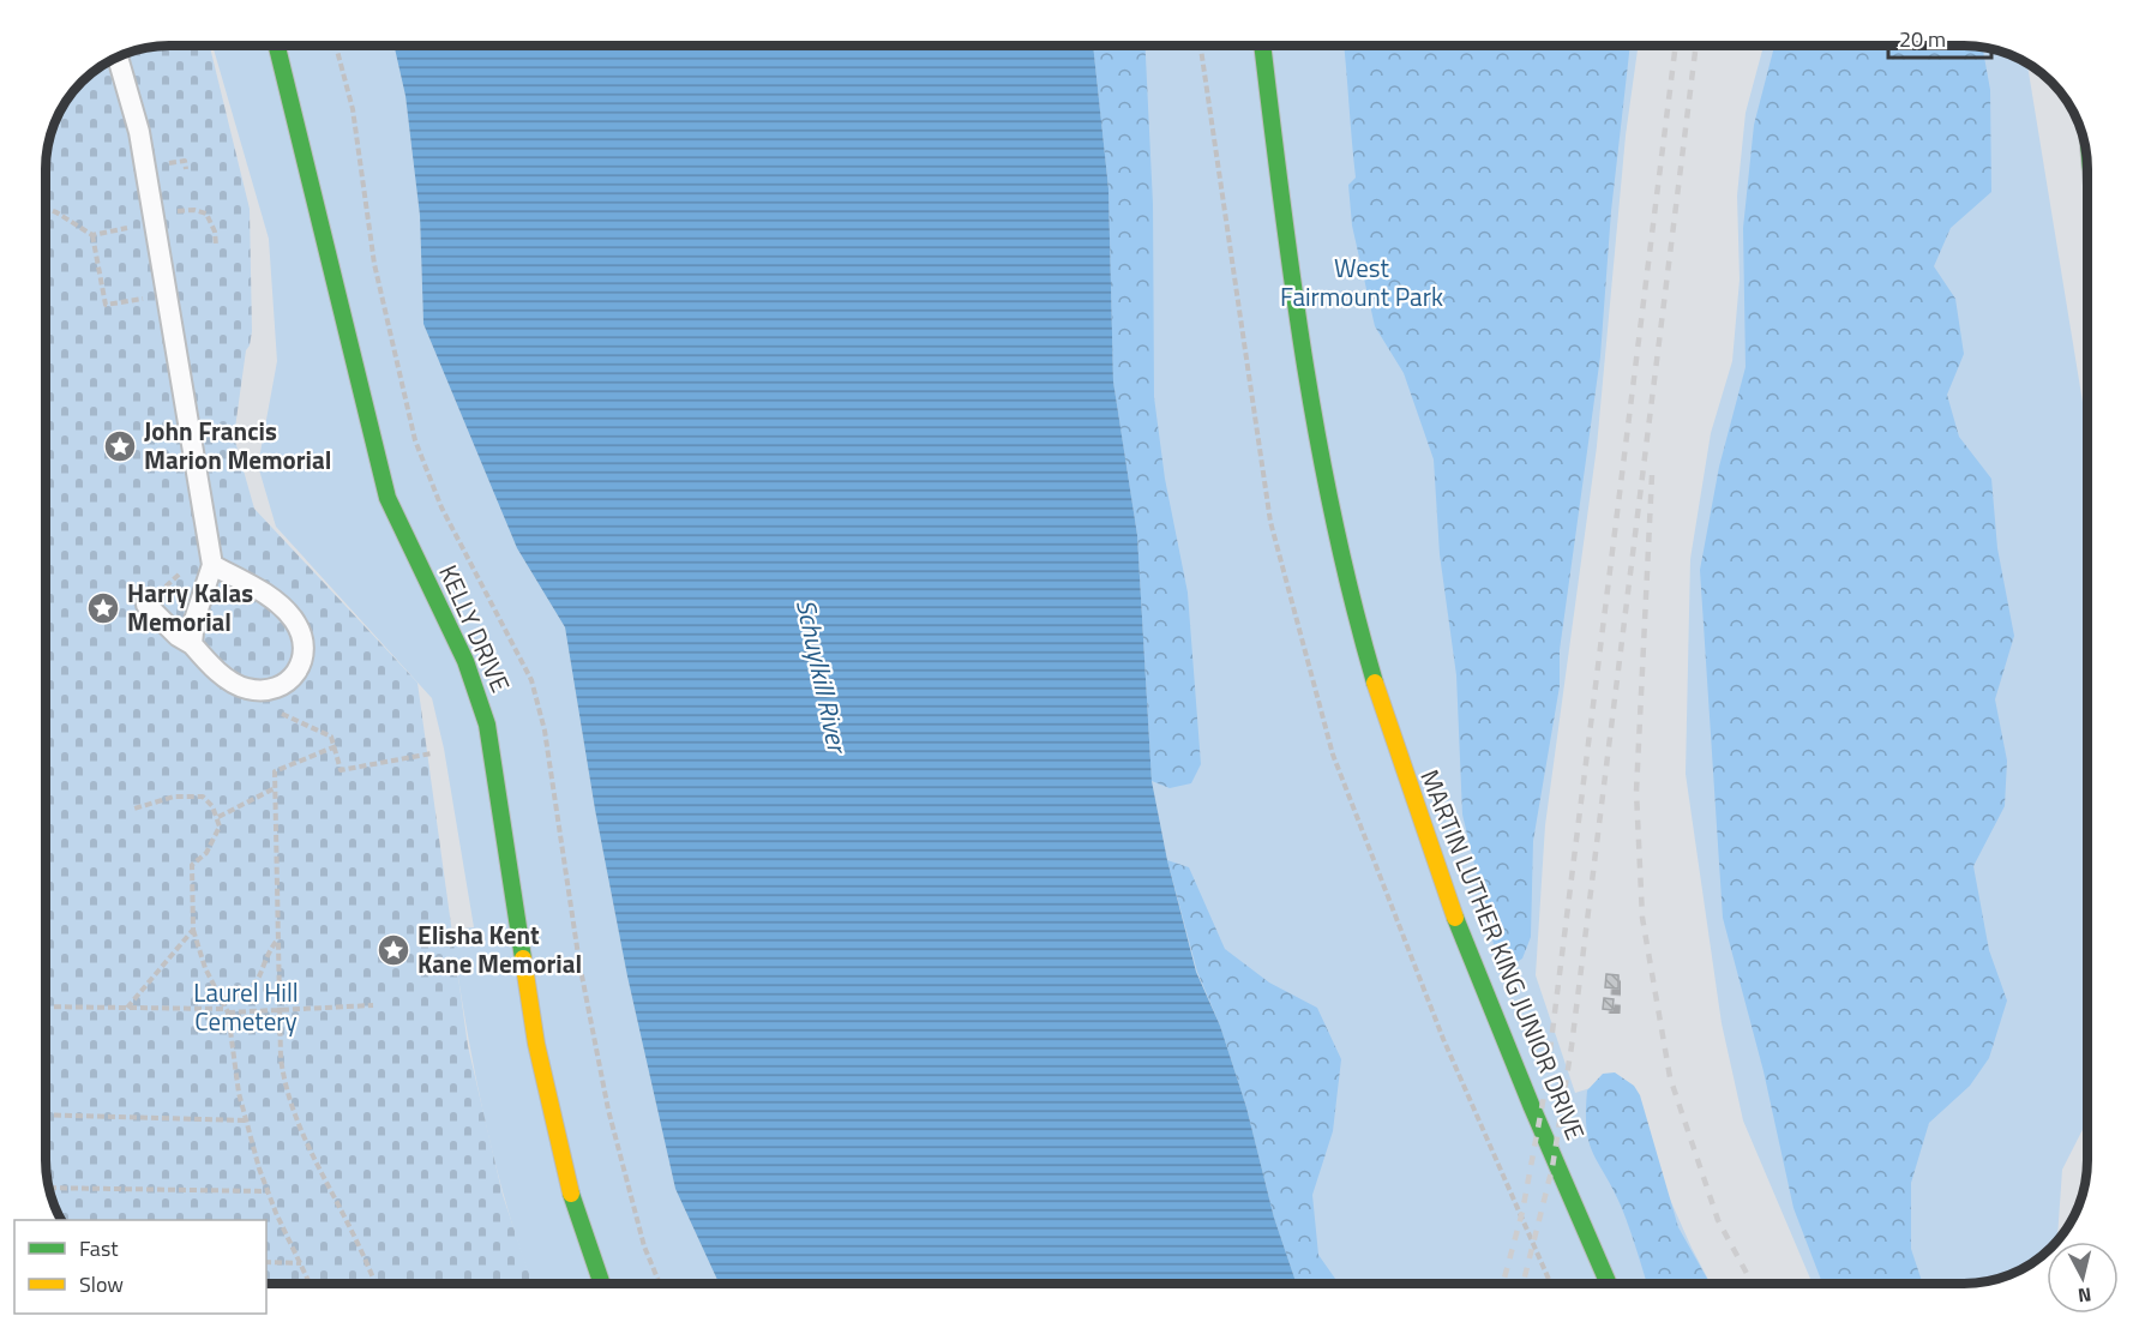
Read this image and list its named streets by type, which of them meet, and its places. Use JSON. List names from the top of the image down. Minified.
{"streets":{"main road":["KELLY DRIVE","MARTIN LUTHER KING JUNIOR DRIVE"]},"water":["Schuylkill River"],"parks":["West Fairmount Park","Laurel Hill Cemetery"],"places":{"place":["John Francis Marion Memorial","Harry Kalas Memorial","Elisha Kent Kane Memorial"]},"legend":["Fast","Slow"],"scale_bar":"20 m","north":"bottom"}
